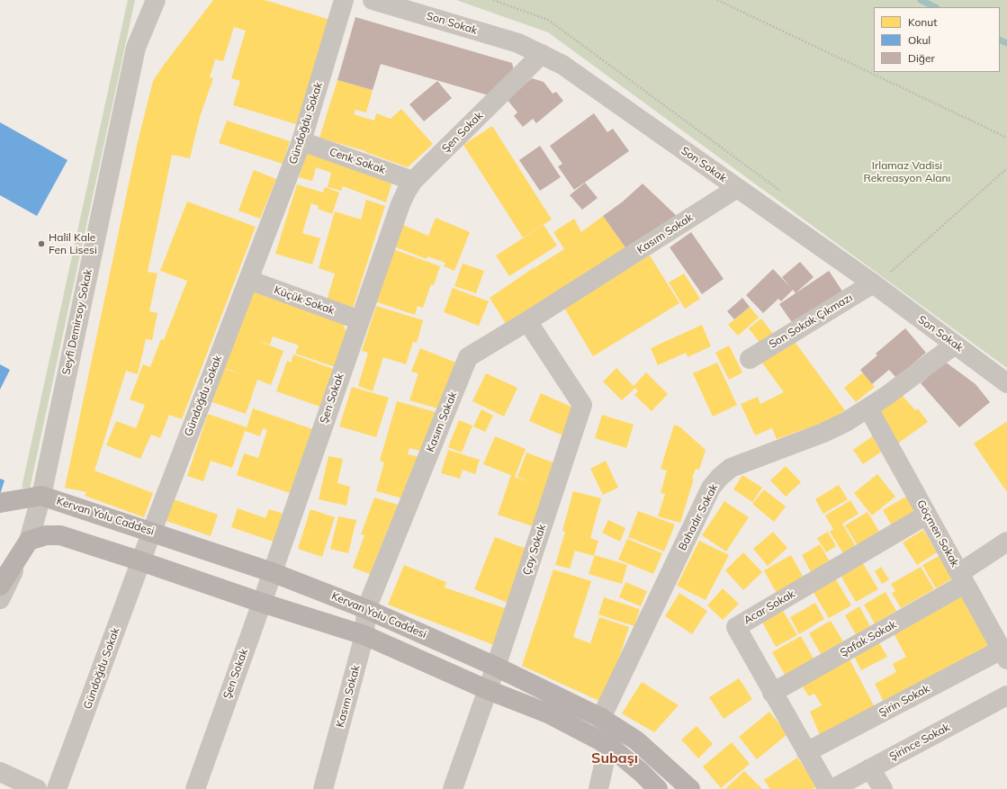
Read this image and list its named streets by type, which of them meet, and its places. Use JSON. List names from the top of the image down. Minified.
{"streets":{"main road":["Kervan Yolu Caddesi"],"street":["Son Sokak","Gündoğdu Sokak","Şen Sokak","Cenk Sokak","Kasım Sokak","Küçük Sokak","Son Sokak Çıkmazı","Seyfi Demirsoy Sokak","Bahadır Sokak","Göçmen Sokak","Çay Sokak","Acar Sokak","Şafak Sokak","Şirin Sokak","Şirince Sokak"]},"crossings":[["Son Sokak","Şen Sokak"],["Son Sokak","Kasım Sokak"],["Son Sokak","Son Sokak Çıkmazı"],["Son Sokak","Bahadır Sokak"],["Gündoğdu Sokak","Cenk Sokak"],["Gündoğdu Sokak","Küçük Sokak"],["Gündoğdu Sokak","Kervan Yolu Caddesi"],["Şen Sokak","Cenk Sokak"],["Şen Sokak","Küçük Sokak"],["Şen Sokak","Kervan Yolu Caddesi"],["Kasım Sokak","Kervan Yolu Caddesi"],["Kasım Sokak","Çay Sokak"],["Seyfi Demirsoy Sokak","Kervan Yolu Caddesi"],["Kervan Yolu Caddesi","Bahadır Sokak"],["Kervan Yolu Caddesi","Çay Sokak"],["Bahadır Sokak","Göçmen Sokak"],["Göçmen Sokak","Acar Sokak"],["Göçmen Sokak","Şafak Sokak"],["Göçmen Sokak","Şirin Sokak"],["Acar Sokak","Şafak Sokak"],["Acar Sokak","Şirin Sokak"]],"districts":["Subaşı"],"parks":["Irlamaz Vadisi Rekreasyon Alanı"],"places":["Halil Kale Fen Lisesi"],"legend":["Konut","Okul","Diğer"]}
